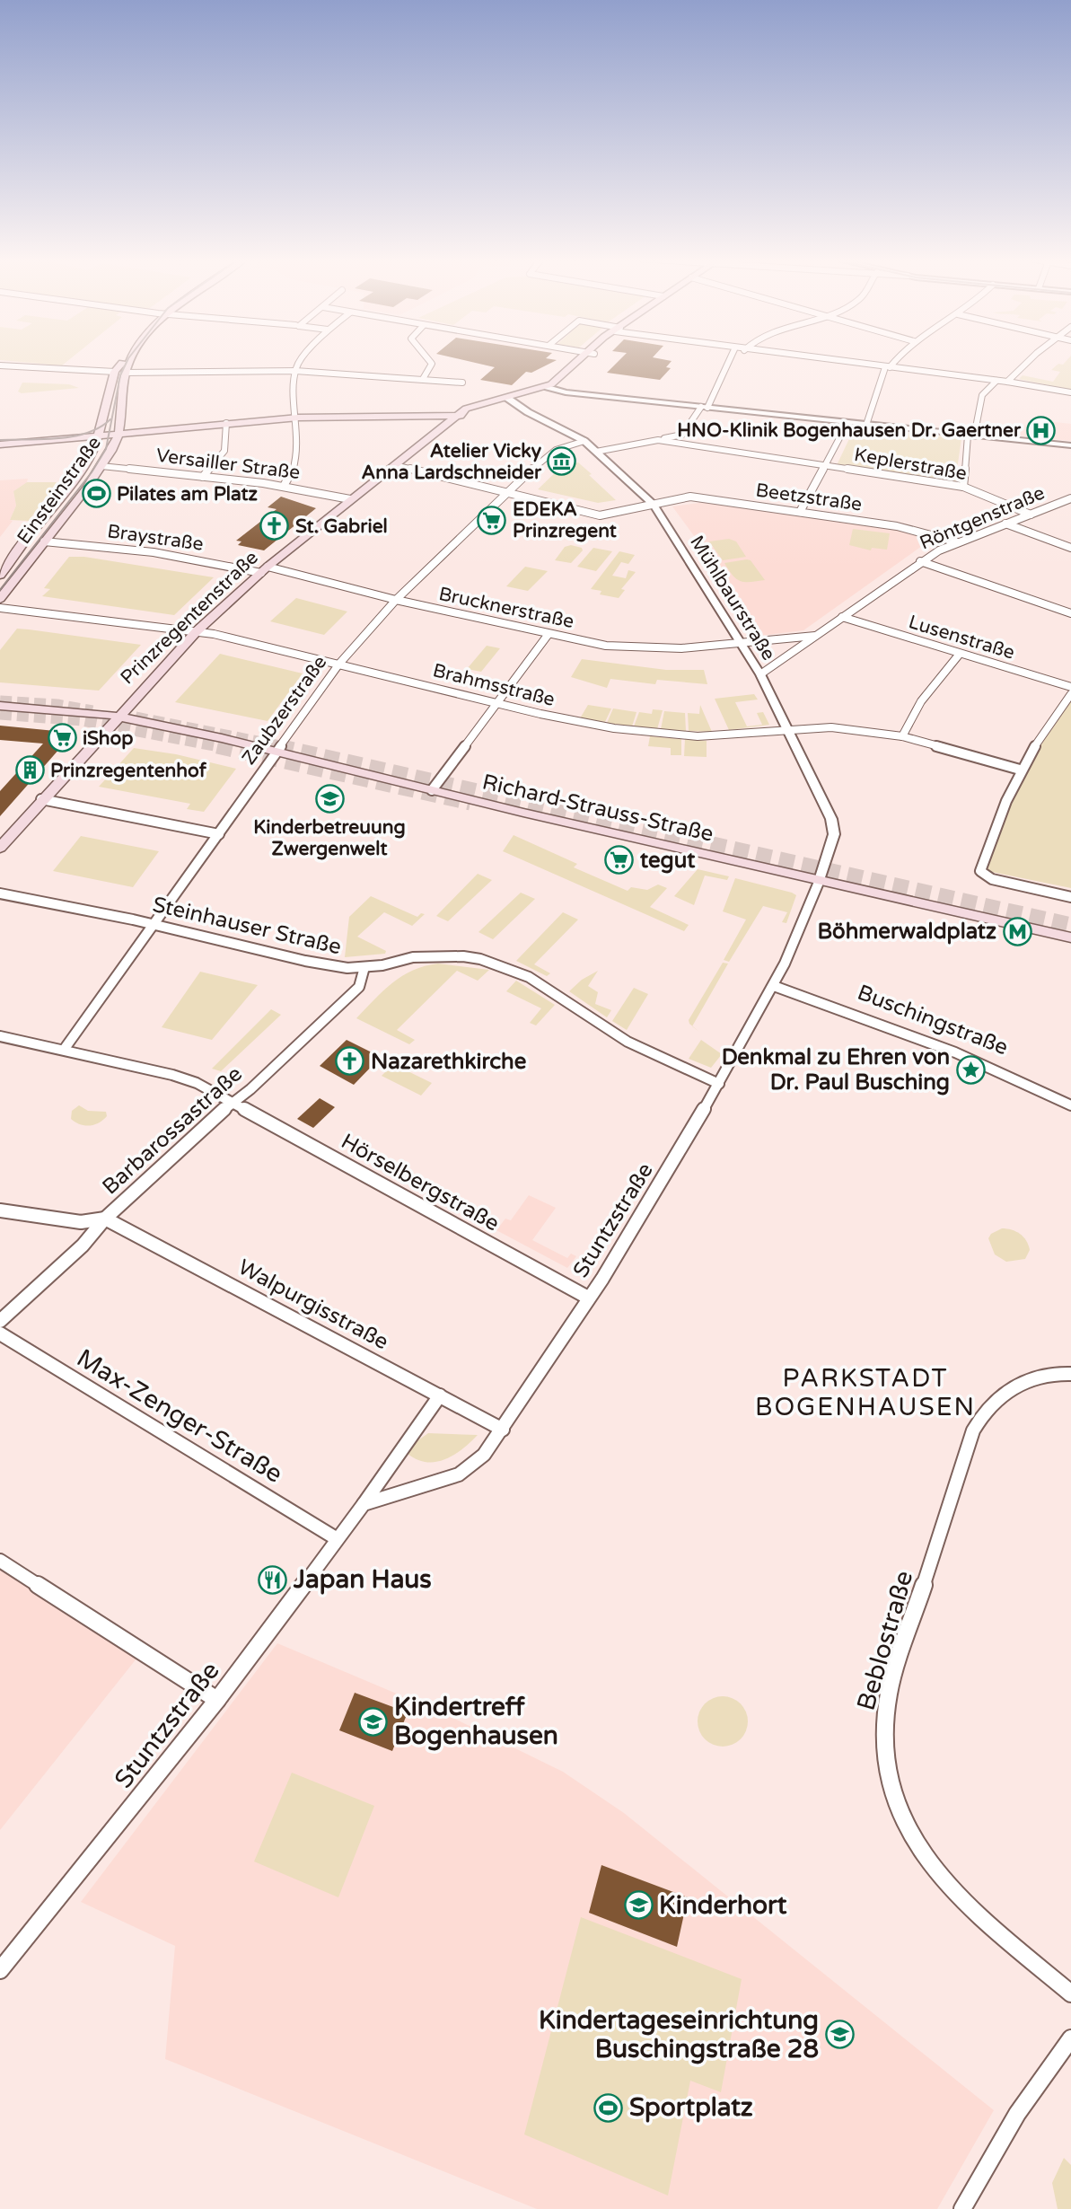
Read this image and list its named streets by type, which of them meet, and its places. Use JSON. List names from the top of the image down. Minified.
{"streets":{"main road":["Einsteinstraße","Prinzregentenstraße","Richard-Strauss-Straße"],"street":["Versailler Straße","Keplerstraße","Beetzstraße","Röntgenstraße","Braystraße","Mühlbaurstraße","Brucknerstraße","Lusenstraße","Brahmsstraße","Zaubzerstraße","Steinhauser Straße","Buschingstraße","Barbarossastraße","Hörselbergstraße","Stuntzstraße","Walpurgisstraße","Max-Zenger-Straße","Beblostraße"]},"crossings":[["Versailler Straße","Einsteinstraße"],["Versailler Straße","Prinzregentenstraße"],["Keplerstraße","Röntgenstraße"],["Keplerstraße","Mühlbaurstraße"],["Einsteinstraße","Braystraße"],["Beetzstraße","Röntgenstraße"],["Beetzstraße","Mühlbaurstraße"],["Beetzstraße","Zaubzerstraße"],["Röntgenstraße","Mühlbaurstraße"],["Röntgenstraße","Brucknerstraße"],["Röntgenstraße","Lusenstraße"],["Braystraße","Brucknerstraße"],["Braystraße","Prinzregentenstraße"],["Mühlbaurstraße","Brucknerstraße"],["Mühlbaurstraße","Prinzregentenstraße"],["Mühlbaurstraße","Brahmsstraße"],["Mühlbaurstraße","Zaubzerstraße"],["Mühlbaurstraße","Richard-Strauss-Straße"],["Mühlbaurstraße","Stuntzstraße"],["Brucknerstraße","Prinzregentenstraße"],["Brucknerstraße","Zaubzerstraße"],["Prinzregentenstraße","Brahmsstraße"],["Prinzregentenstraße","Richard-Strauss-Straße"],["Brahmsstraße","Zaubzerstraße"],["Zaubzerstraße","Richard-Strauss-Straße"],["Zaubzerstraße","Steinhauser Straße"],["Zaubzerstraße","Hörselbergstraße"],["Richard-Strauss-Straße","Stuntzstraße"],["Steinhauser Straße","Barbarossastraße"],["Steinhauser Straße","Stuntzstraße"],["Buschingstraße","Stuntzstraße"],["Barbarossastraße","Hörselbergstraße"],["Barbarossastraße","Walpurgisstraße"],["Hörselbergstraße","Stuntzstraße"],["Stuntzstraße","Walpurgisstraße"],["Stuntzstraße","Max-Zenger-Straße"]],"districts":["PARKSTADT BOGENHAUSEN"],"places":{"hospital":["HNO-Klinik Bogenhausen Dr. Gaertner"],"museum":["Atelier Vicky Anna Lardschneider"],"sports":["Pilates am Platz","Sportplatz"],"supermarket":["EDEKA Prinzregent","iShop","tegut"],"church":["St. Gabriel","Nazarethkirche"],"building":["Prinzregentenhof"],"school or university":["Kinderbetreuung Zwergenwelt","Kindertreff Bogenhausen","Kinderhort","Kindertageseinrichtung Buschingstraße 28"],"metro station":["Böhmerwaldplatz"],"place":["Denkmal zu Ehren von Dr. Paul Busching"],"restaurant":["Japan Haus"]}}
